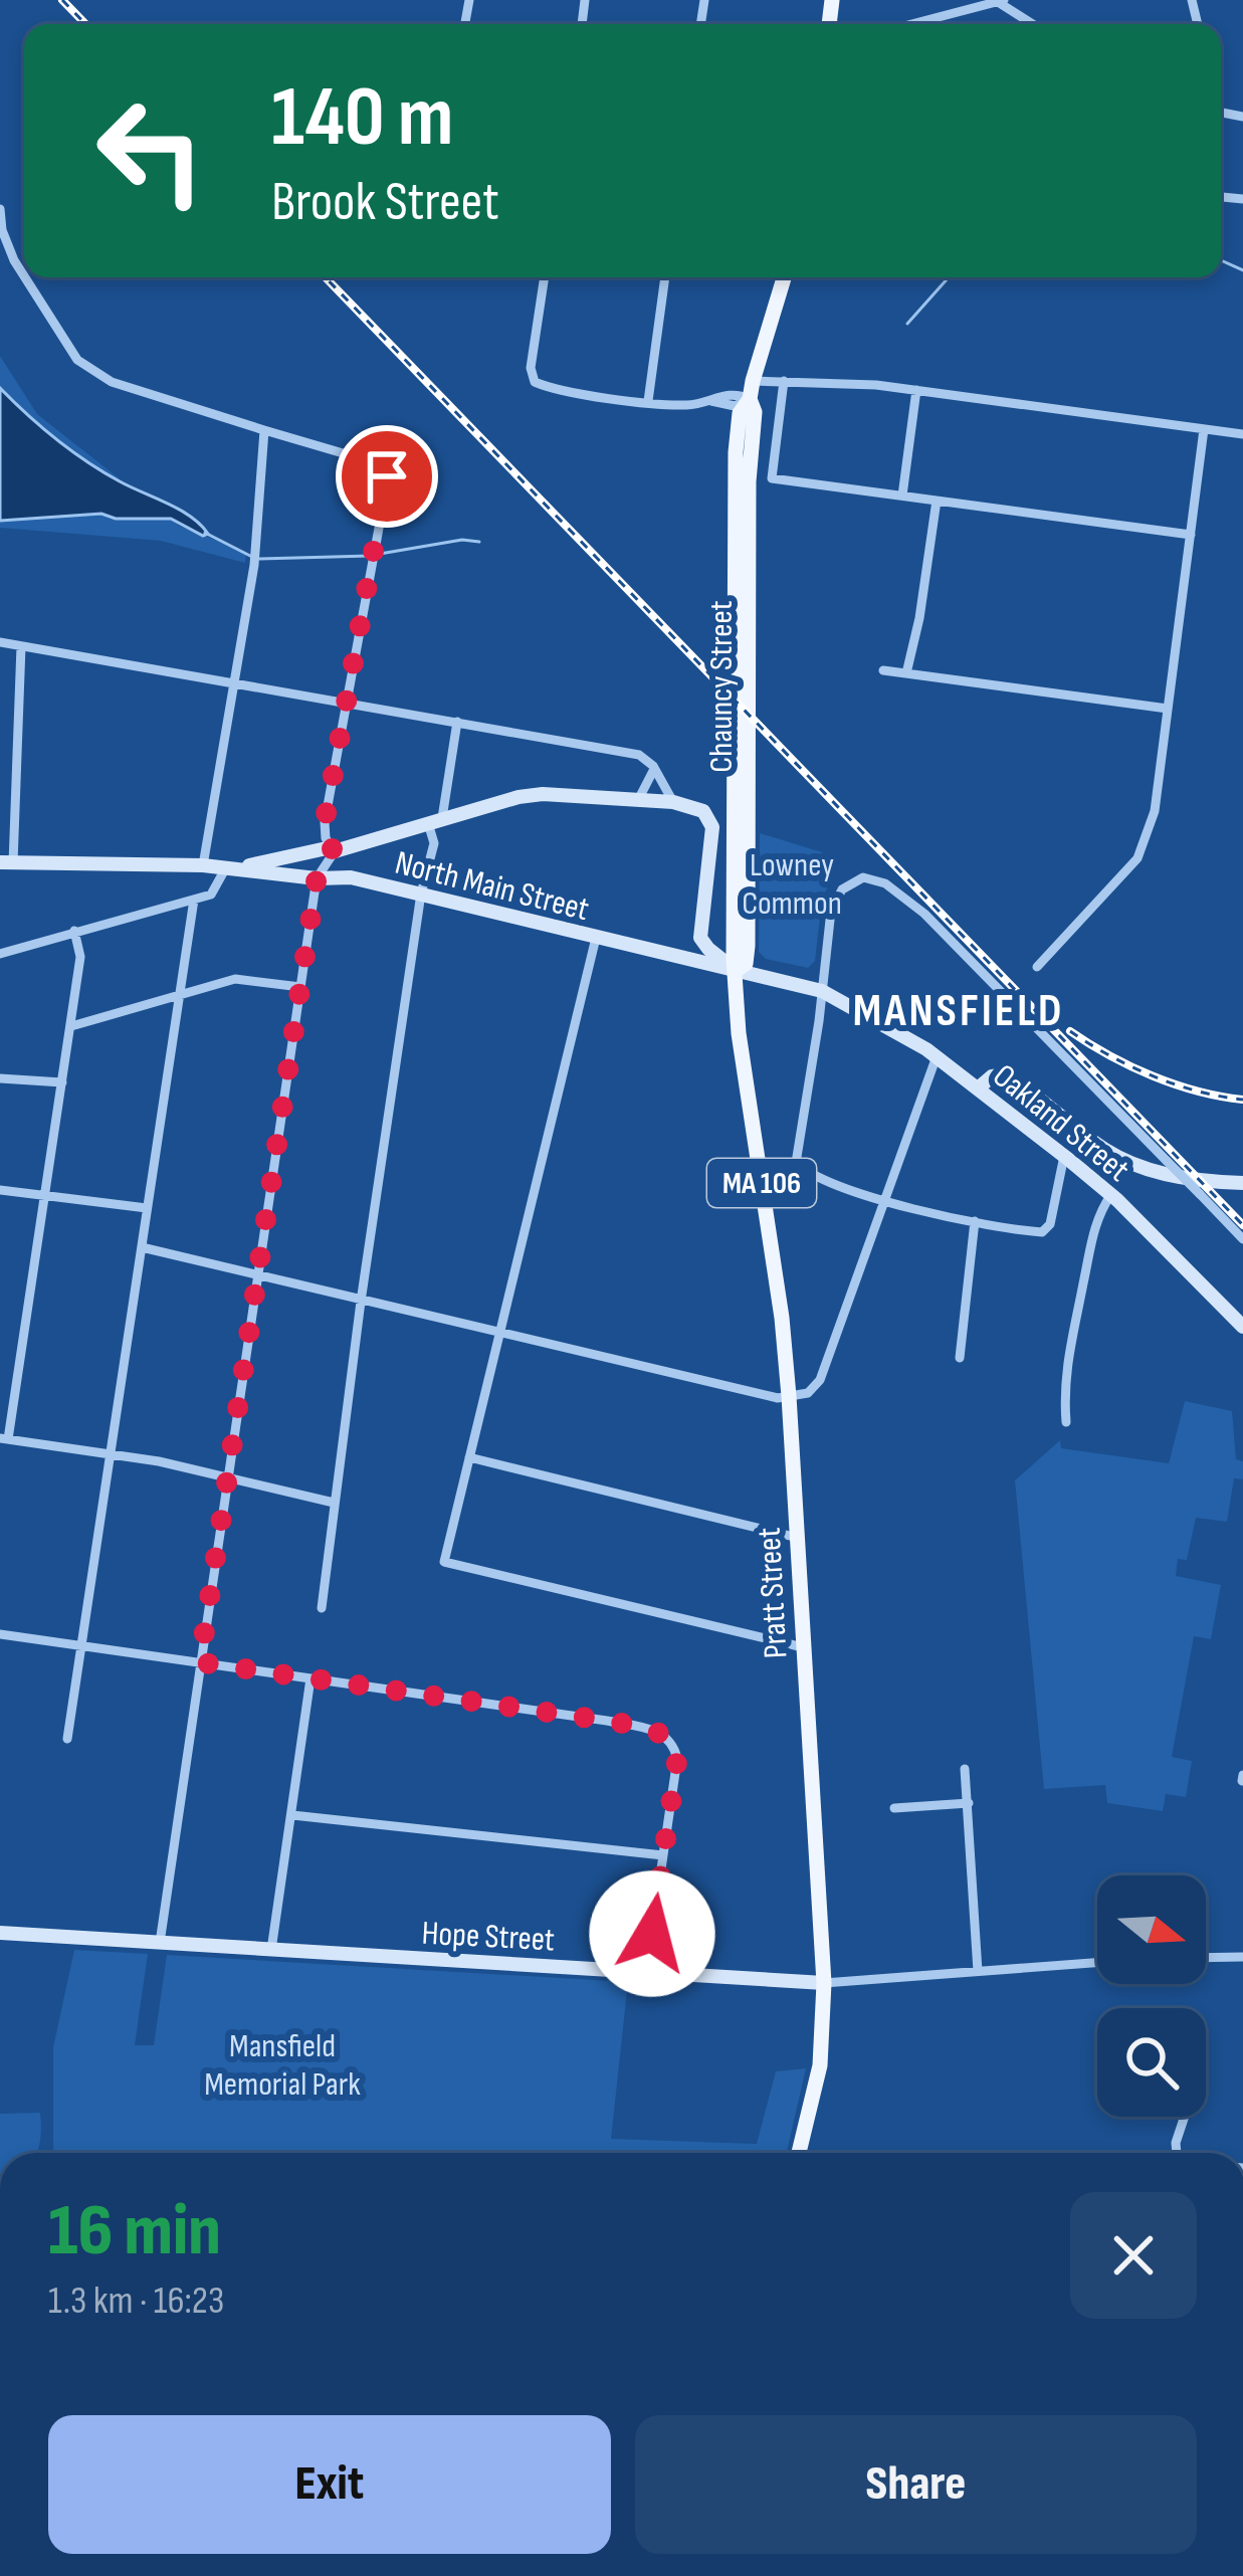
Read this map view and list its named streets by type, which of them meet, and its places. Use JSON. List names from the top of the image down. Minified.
{"streets":{"main road":["Chauncy Street","North Main Street","Oakland Street","MA 106","Pratt Street","Hope Street"]},"crossings":[["Chauncy Street","North Main Street"],["Chauncy Street","Pratt Street"],["North Main Street","Oakland Street"],["Pratt Street","Hope Street"]],"districts":["MANSFIELD"],"parks":["Lowney Common","Mansfield Memorial Park"],"north":"right","page":{"turn":["140 m","Brook Street"],"heading":["16 min","1.3 km · 16:23"],"buttons":["Exit","Share"]}}
